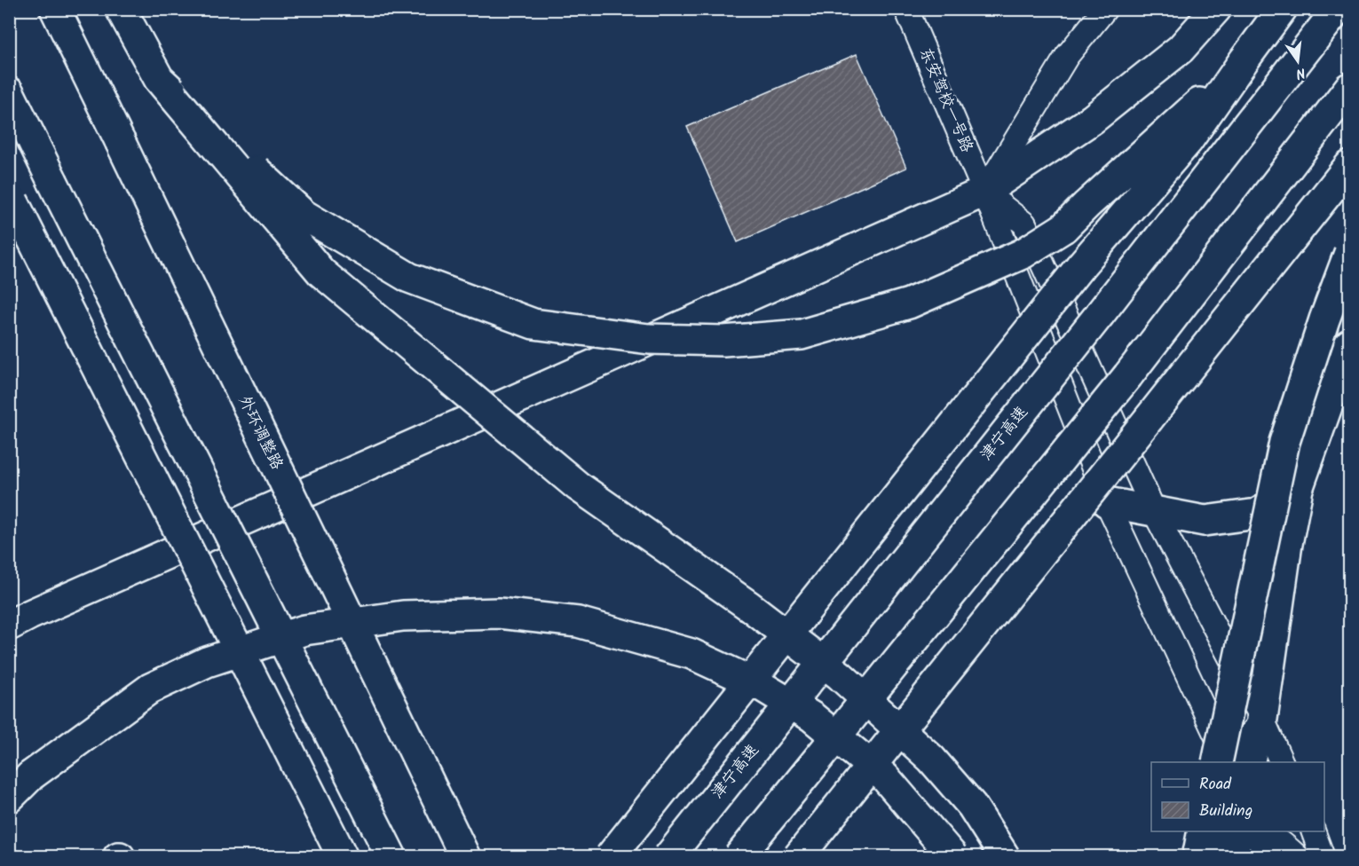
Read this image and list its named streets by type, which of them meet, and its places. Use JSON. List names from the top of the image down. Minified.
{"streets":{"highway":["外环调整路","津宁高速"],"street":["东安驾校一号路"]},"legend":["Road","Building"],"north":"bottom"}
